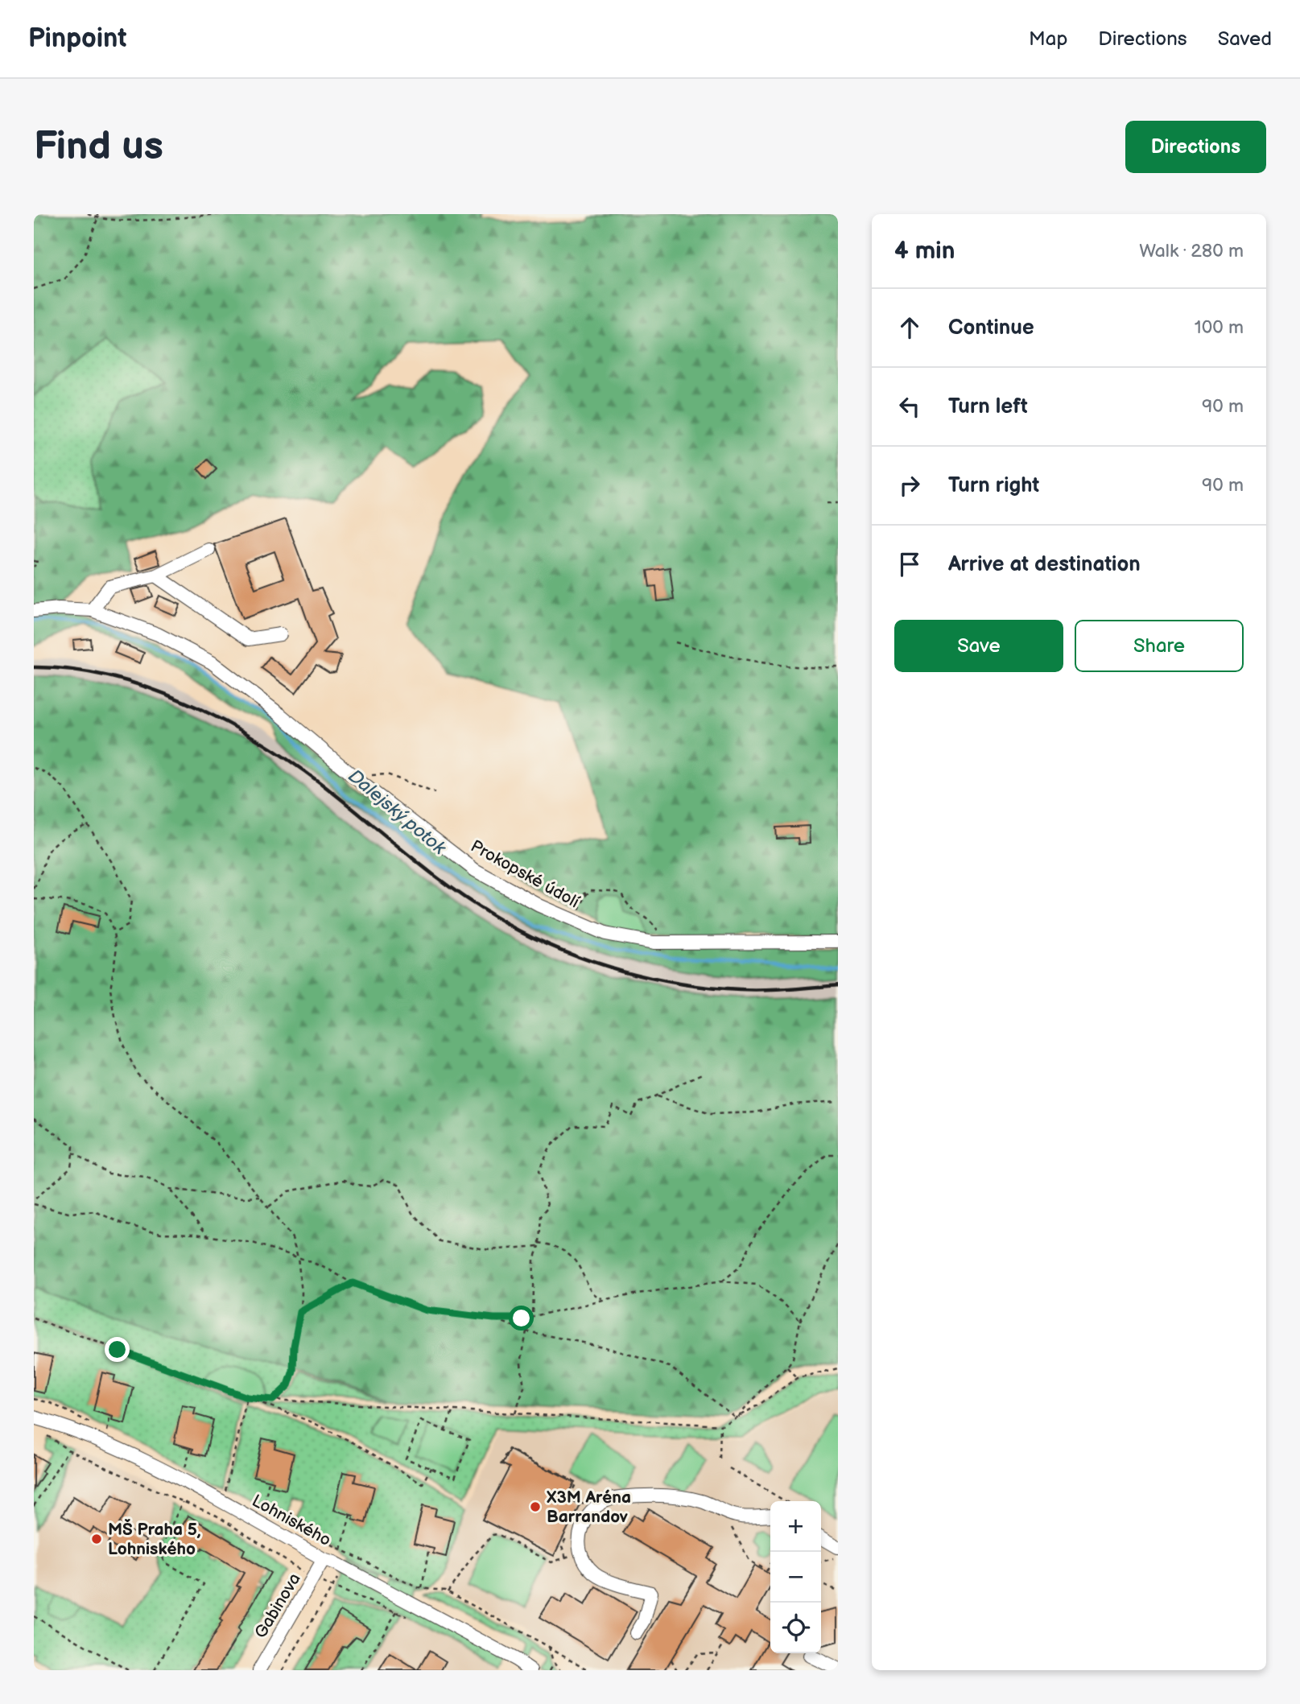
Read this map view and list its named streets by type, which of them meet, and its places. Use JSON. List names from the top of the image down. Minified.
{"streets":{"street":["Prokopské údolí","Lohniského","Gabinova"]},"crossings":[["Lohniského","Gabinova"]],"water":["Dalejský potok"],"places":["X3M Aréna Barrandov","MŠ Praha 5, Lohniského"],"page":{"header":"Pinpoint","nav":["Map","Directions","Saved"],"buttons":["Directions",["Save","Share"]],"title":"Find us","heading":["4 min","Walk · 280 m"],"list":[["Continue","100 m"],["Turn left","90 m"],["Turn right","90 m"],"Arrive at destination"],"map_buttons":["+","−"]}}
